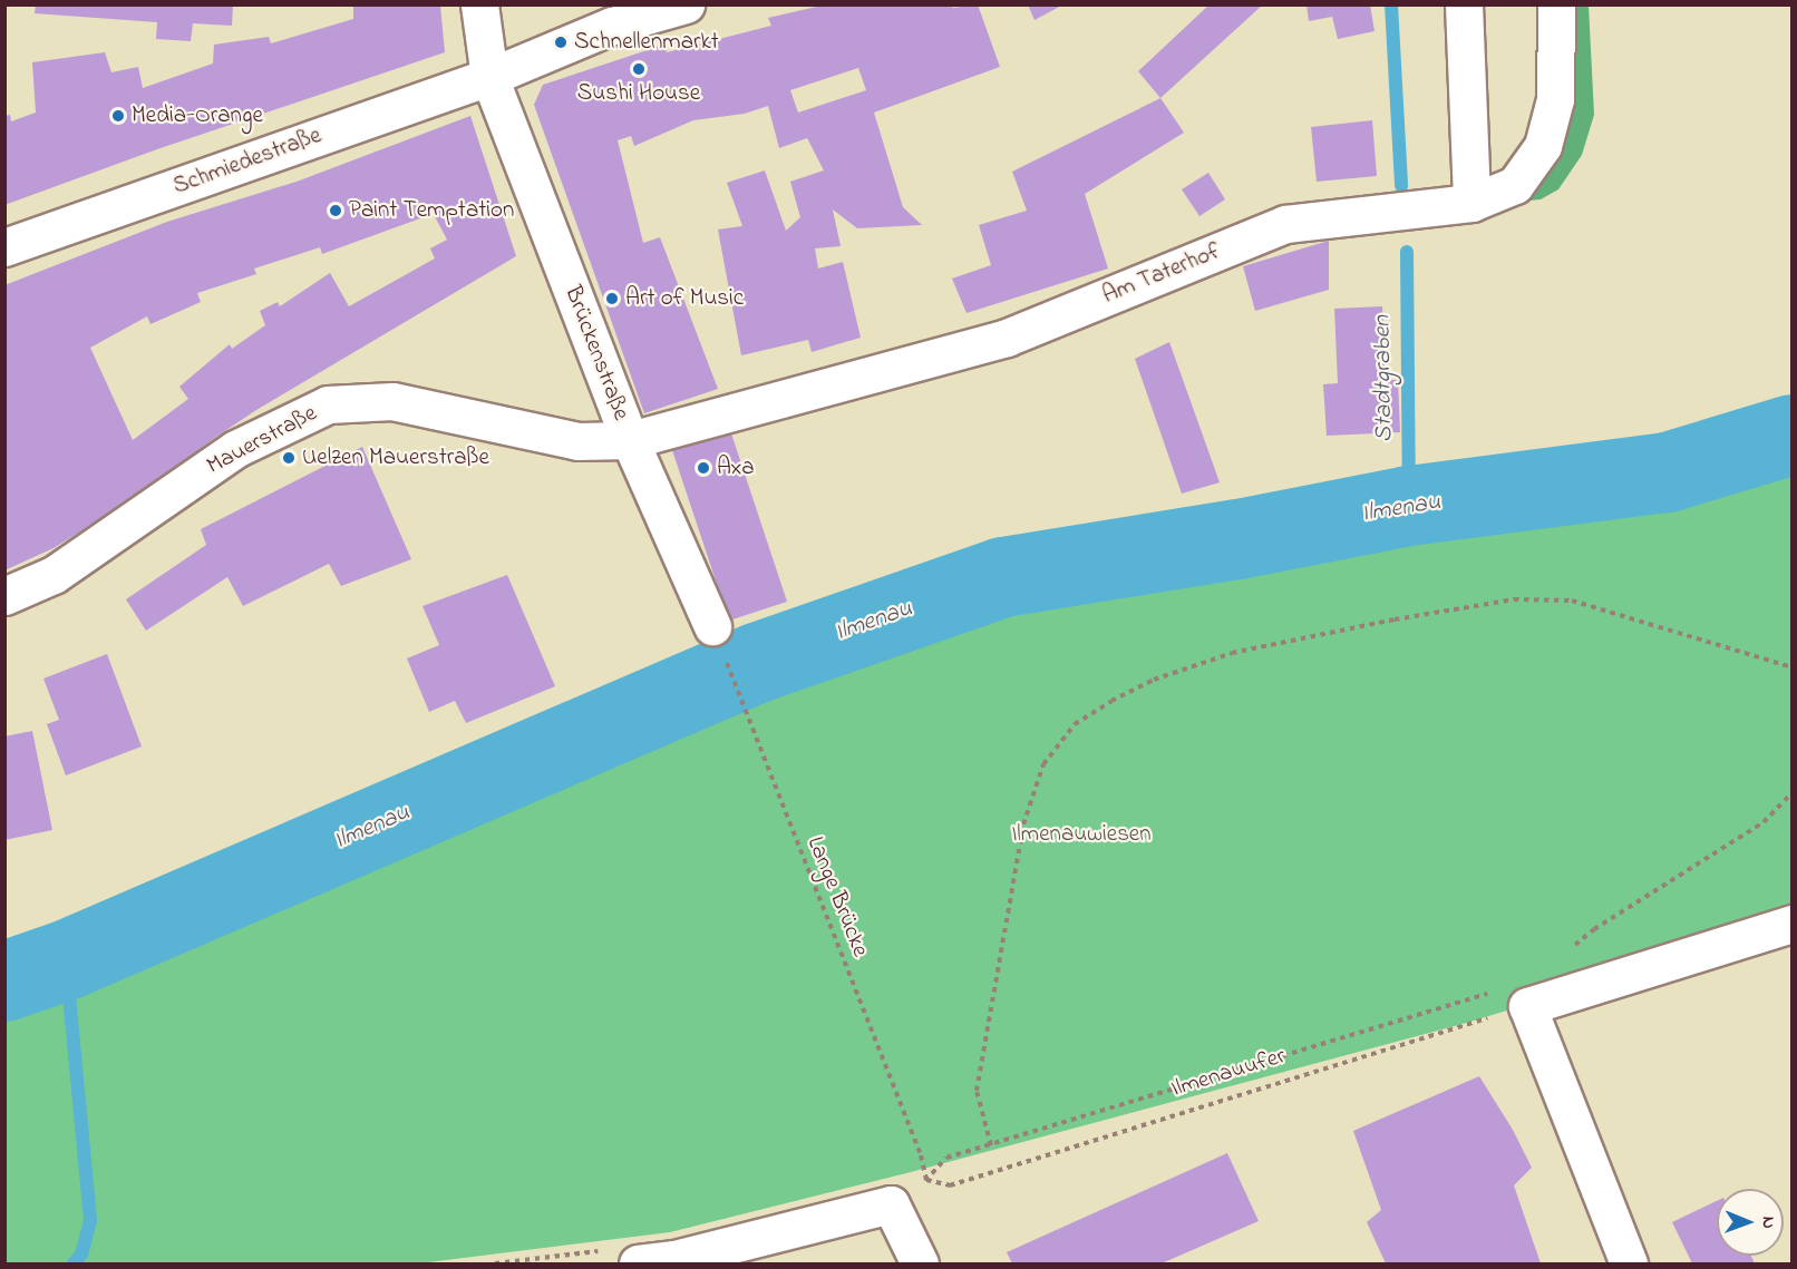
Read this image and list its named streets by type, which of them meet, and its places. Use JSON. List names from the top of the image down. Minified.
{"streets":{"street":["Schmiedestraße","Am Taterhof","Brückenstraße","Mauerstraße"],"path":["Lange Brücke","Ilmenauufer"]},"crossings":[["Schmiedestraße","Brückenstraße"],["Am Taterhof","Brückenstraße"],["Am Taterhof","Mauerstraße"],["Brückenstraße","Mauerstraße"],["Brückenstraße","Lange Brücke"],["Lange Brücke","Ilmenauufer"]],"water":["Stadtgraben","Ilmenau"],"parks":["Ilmenauwiesen"],"places":["Schnellenmarkt","Sushi House","Media-Orange","Paint Temptation","Art of Music","Uelzen Mauerstraße","Axa"],"north":"right"}
